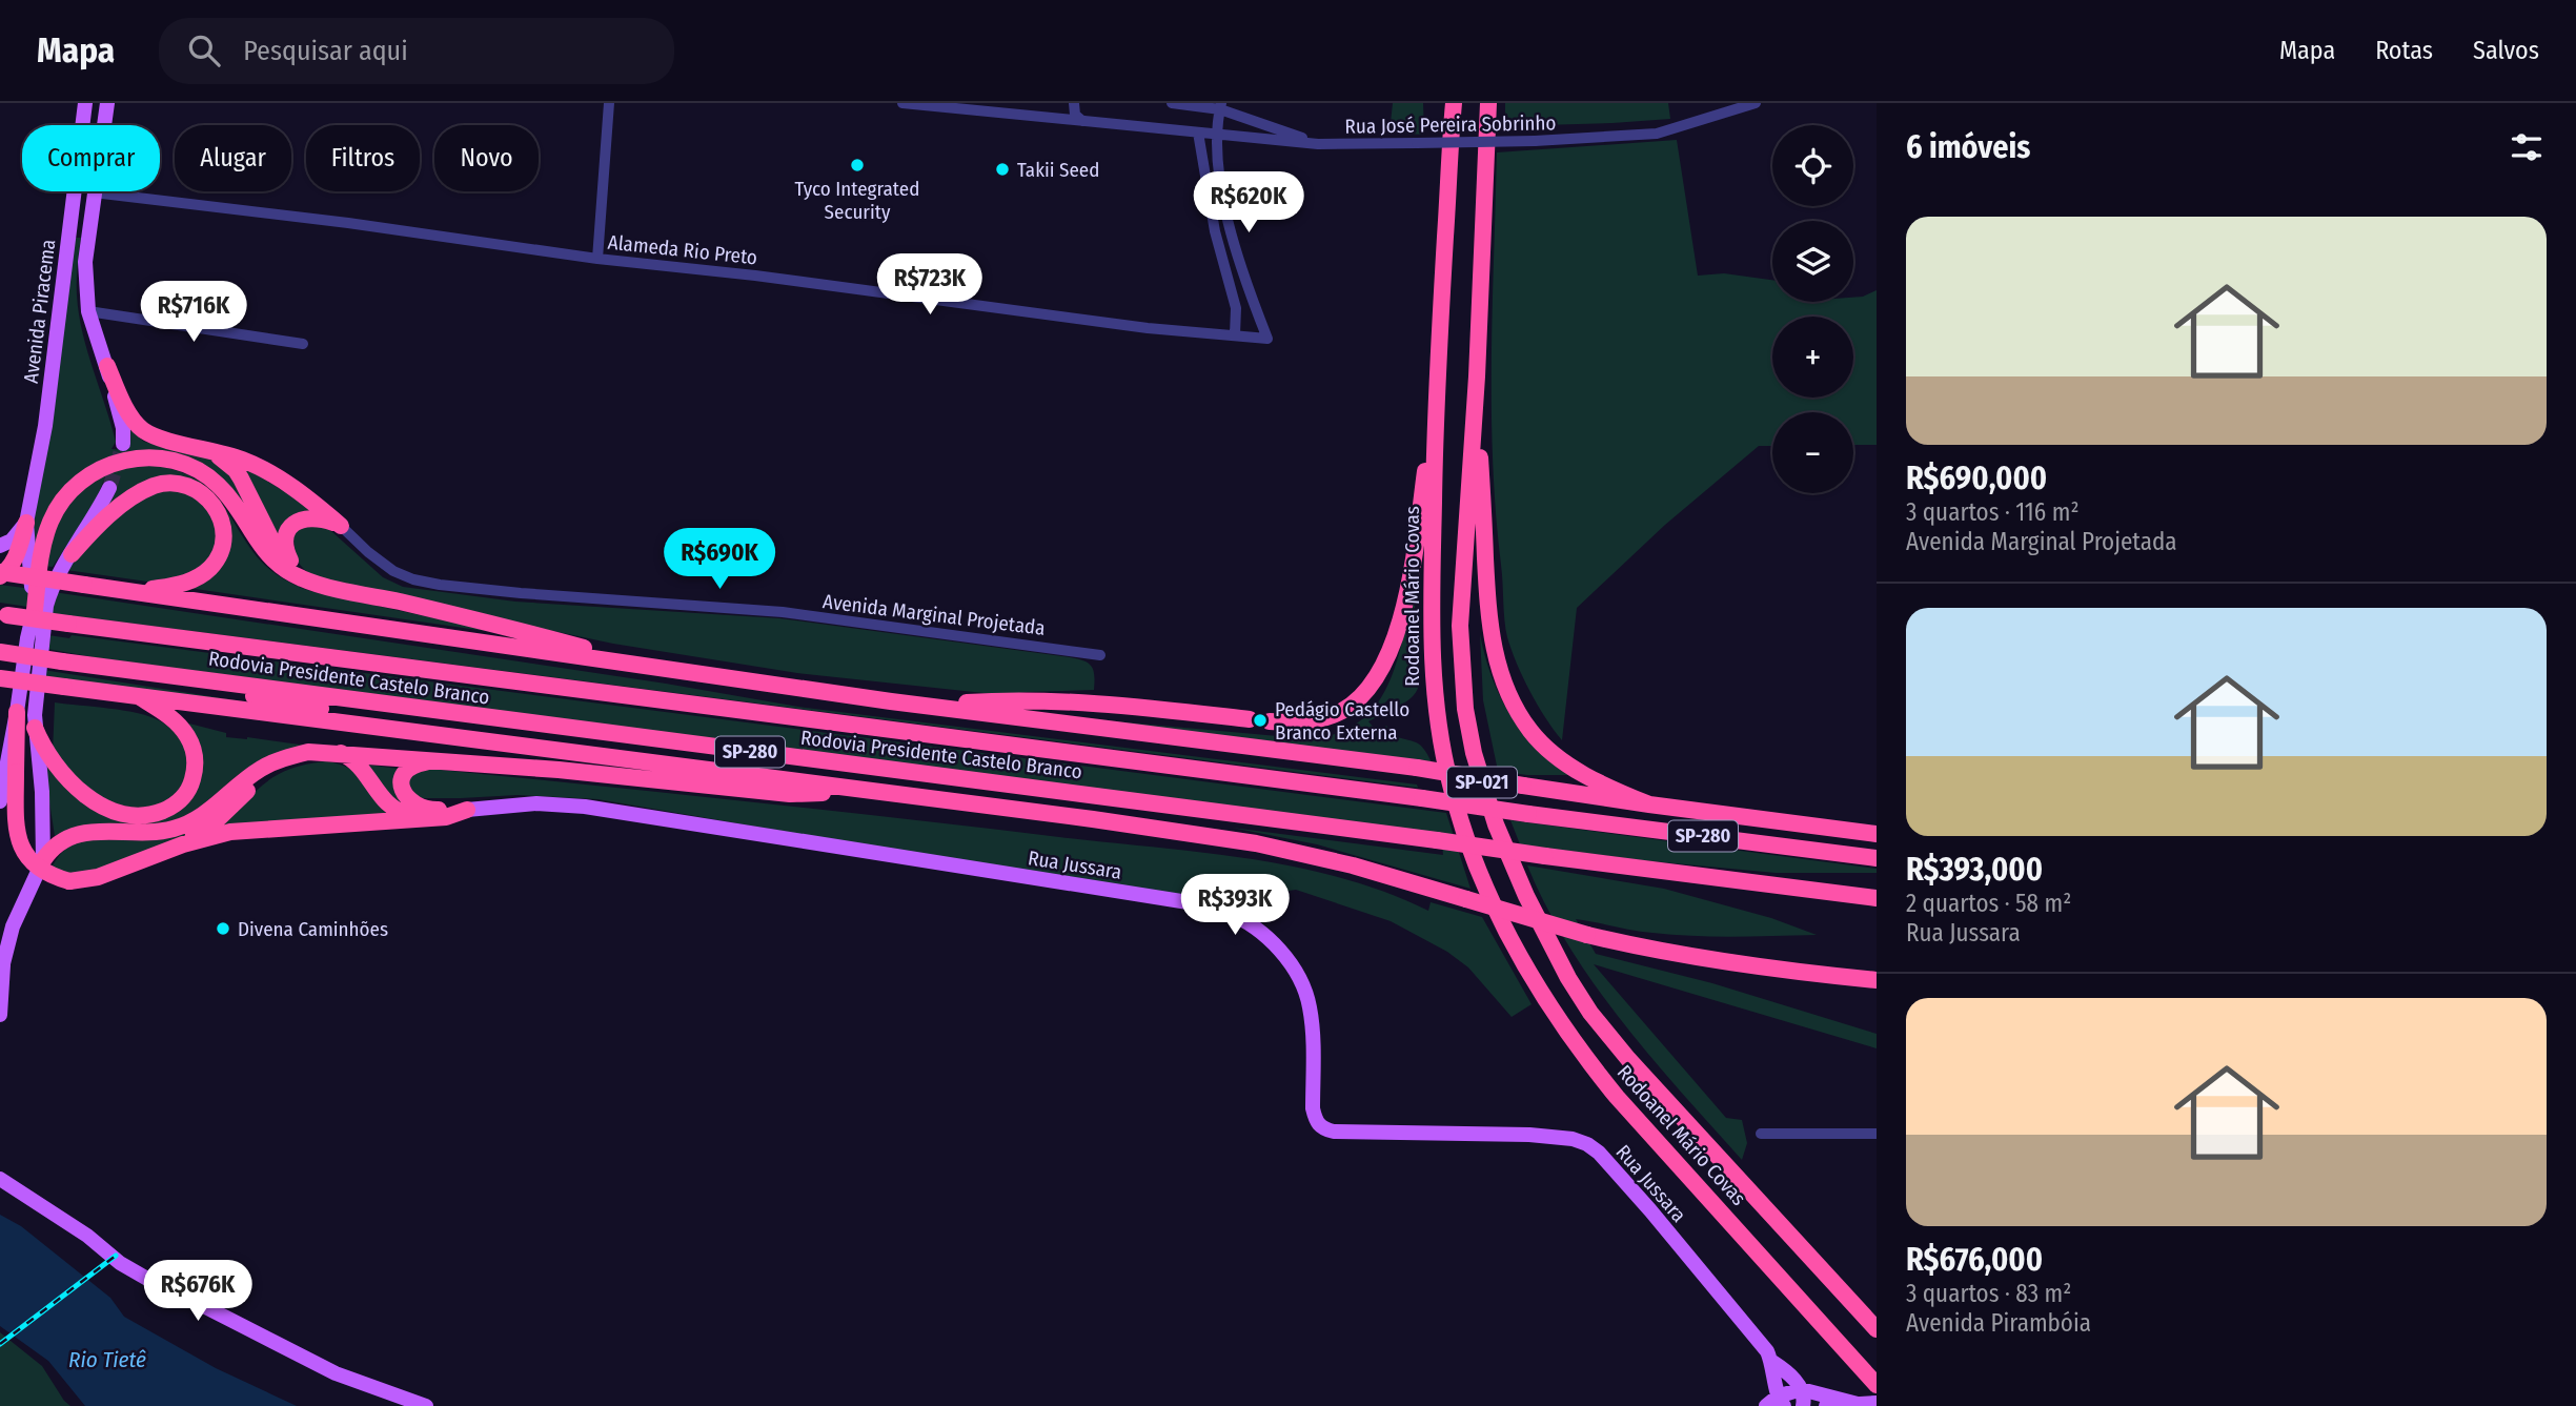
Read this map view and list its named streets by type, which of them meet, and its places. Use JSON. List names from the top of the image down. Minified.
{"streets":{"highway":["Rodoanel Mário Covas","Rodovia Presidente Castelo Branco","SP-280","SP-021"],"main road":["Avenida Piracema","Rua Jussara"],"street":["Rua José Pereira Sobrinho","Alameda Rio Preto","Avenida Marginal Projetada"]},"crossings":[["Rua José Pereira Sobrinho","Alameda Rio Preto"],["Alameda Rio Preto","Avenida Piracema"]],"water":["Rio Tietê"],"places":["Tyco Integrated Security","Takii Seed","Pedágio Castello Branco Externa","Divena Caminhões"],"page":{"header":"Mapa","search":"Pesquisar aqui","nav":["Mapa","Rotas","Salvos"],"heading":"6 imóveis","map_buttons":["+","−"],"chip":["Comprar","Alugar","Filtros","Novo"],"price":["R$620K","R$723K","R$716K","R$690K","R$393K","R$676K"],"list":[{"name":"R$690,000","note":"3 quartos · 116 m² · Avenida Marginal Projetada"},{"name":"R$393,000","note":"2 quartos · 58 m² · Rua Jussara"},{"name":"R$676,000","note":"3 quartos · 83 m² · Avenida Pirambóia"}]}}
